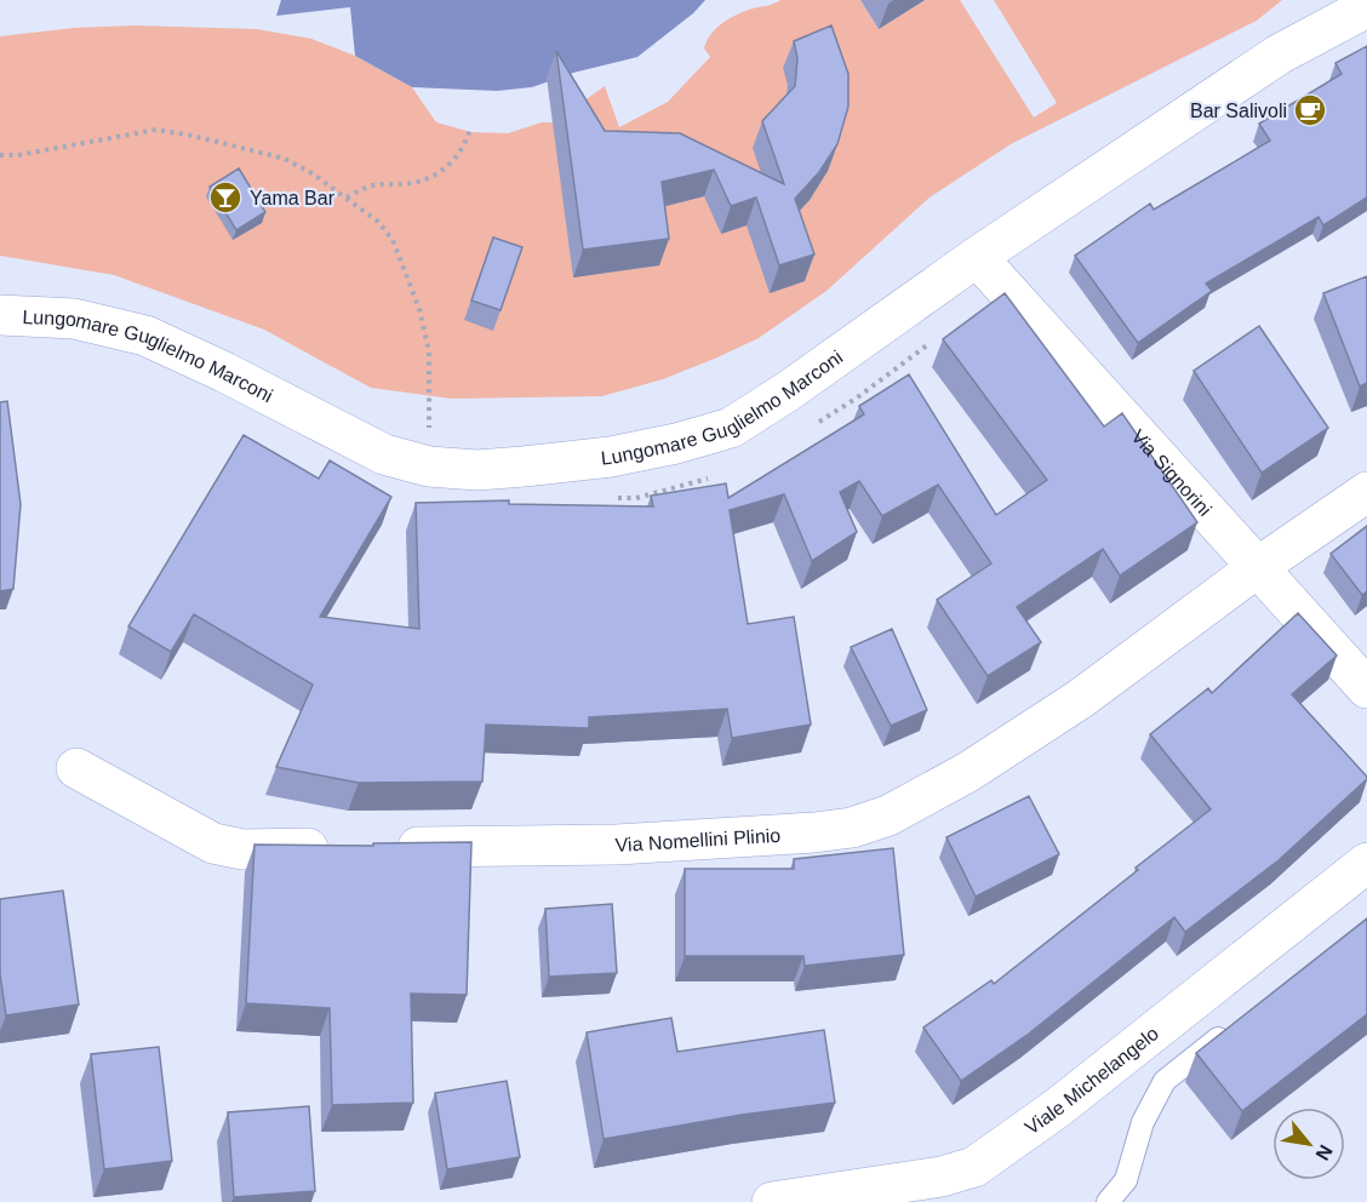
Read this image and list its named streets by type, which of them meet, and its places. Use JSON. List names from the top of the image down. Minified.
{"streets":{"street":["Lungomare Guglielmo Marconi","Via Signorini","Via Nomellini Plinio","Viale Michelangelo"]},"crossings":[["Lungomare Guglielmo Marconi","Via Signorini"],["Via Signorini","Via Nomellini Plinio"]],"places":{"cafe":["Bar Salivoli"],"bar":["Yama Bar"]},"north":"bottom right"}
